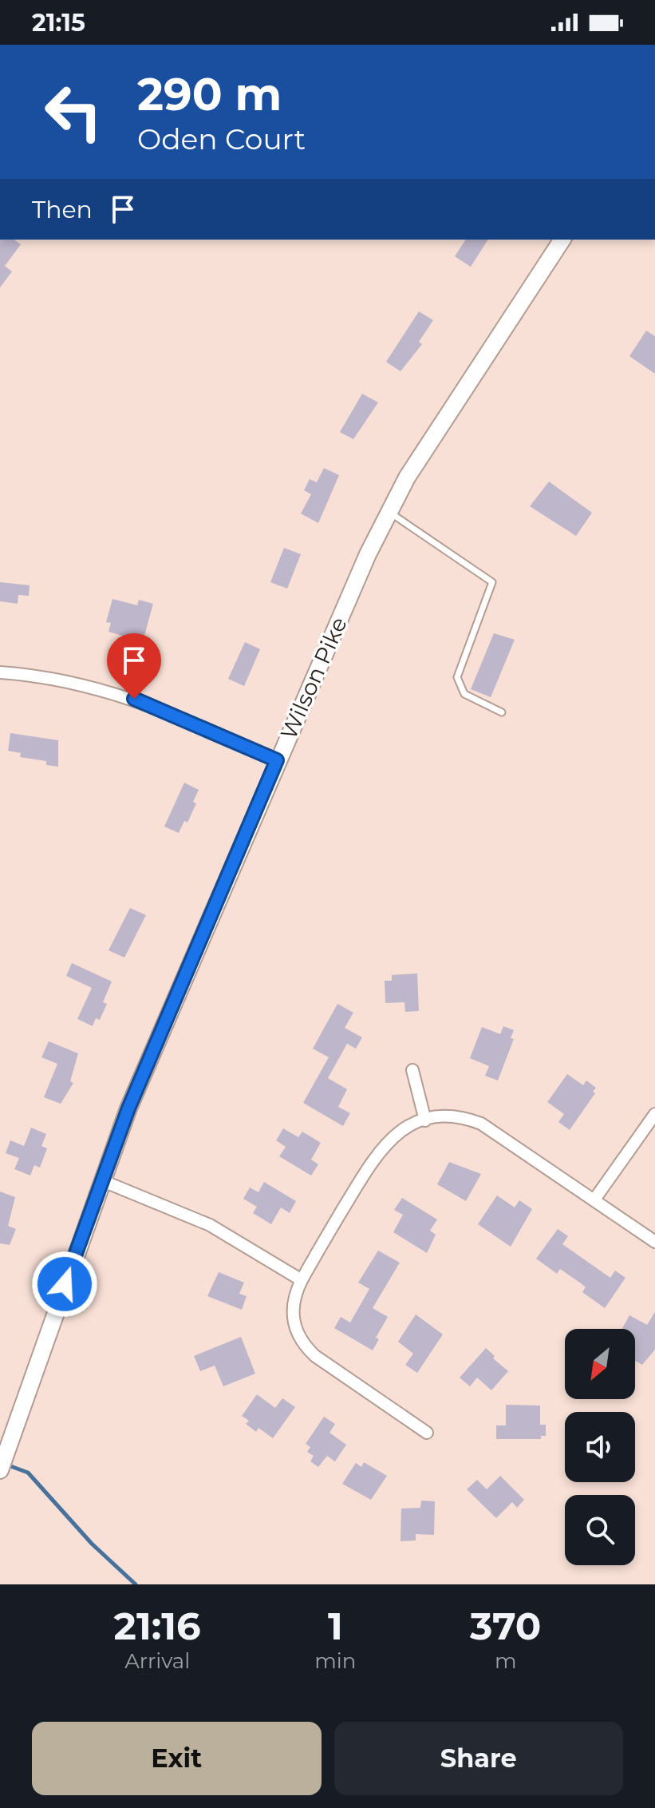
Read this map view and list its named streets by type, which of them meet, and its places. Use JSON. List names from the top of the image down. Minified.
{"streets":{"main road":["Wilson Pike"]},"north":"bottom left","page":{"status":"21:15","turn":["290 m","Oden Court"],"then":"Then","eta":["21:16","Arrival","1","min","370","m"],"buttons":["Exit","Share"]}}
